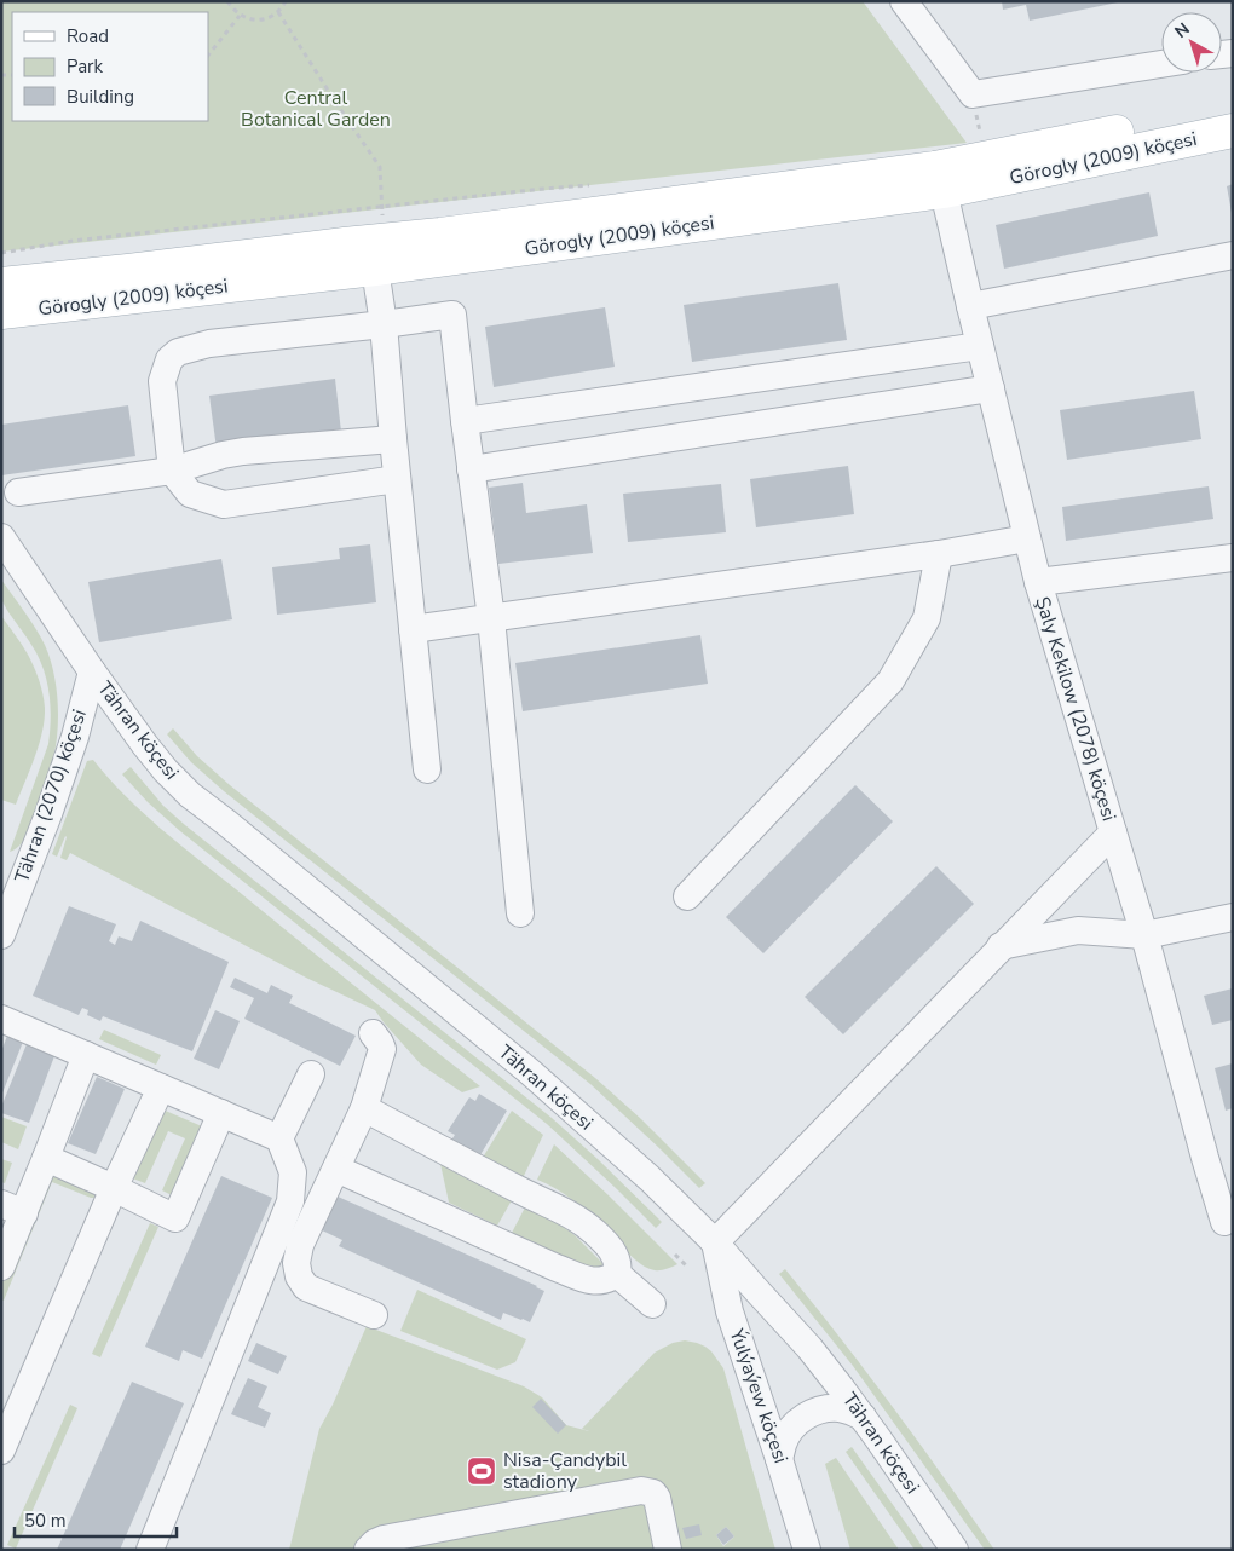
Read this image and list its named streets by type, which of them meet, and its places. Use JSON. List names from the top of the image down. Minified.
{"streets":{"main road":["Görogly (2009) köçesi"],"street":["Şaly Kekilow (2078) köçesi","Tähran köçesi","Tähran (2070) köçesi","Ýulýaýew köçesi"]},"crossings":[["Görogly (2009) köçesi","Şaly Kekilow (2078) köçesi"],["Tähran köçesi","Tähran (2070) köçesi"],["Tähran köçesi","Ýulýaýew köçesi"]],"parks":["Central Botanical Garden"],"places":{"sports":["Nisa-Çandybil stadiony"]},"legend":["Road","Park","Building"],"scale_bar":"50 m","north":"top left"}
